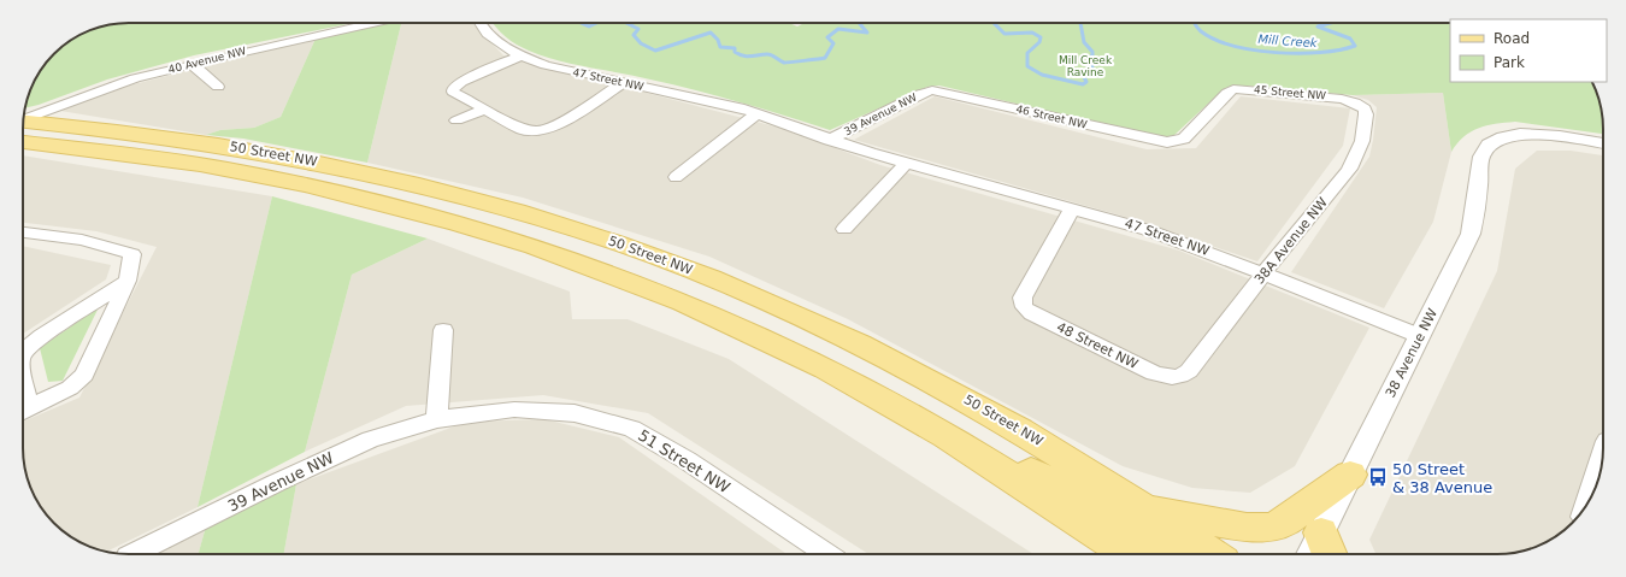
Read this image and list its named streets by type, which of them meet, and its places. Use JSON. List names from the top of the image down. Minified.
{"streets":{"main road":["50 Street NW"],"street":["40 Avenue NW","47 Street NW","45 Street NW","39 Avenue NW","46 Street NW","38A Avenue NW","48 Street NW","38 Avenue NW","51 Street NW"]},"crossings":[["47 Street NW","39 Avenue NW"],["47 Street NW","38A Avenue NW"],["47 Street NW","48 Street NW"],["47 Street NW","38 Avenue NW"],["45 Street NW","46 Street NW"],["45 Street NW","38A Avenue NW"],["39 Avenue NW","46 Street NW"],["39 Avenue NW","51 Street NW"],["38A Avenue NW","48 Street NW"]],"water":["Mill Creek"],"parks":["Mill Creek Ravine"],"places":{"bus stop":["50 Street & 38 Avenue"]},"legend":["Road","Park"]}
